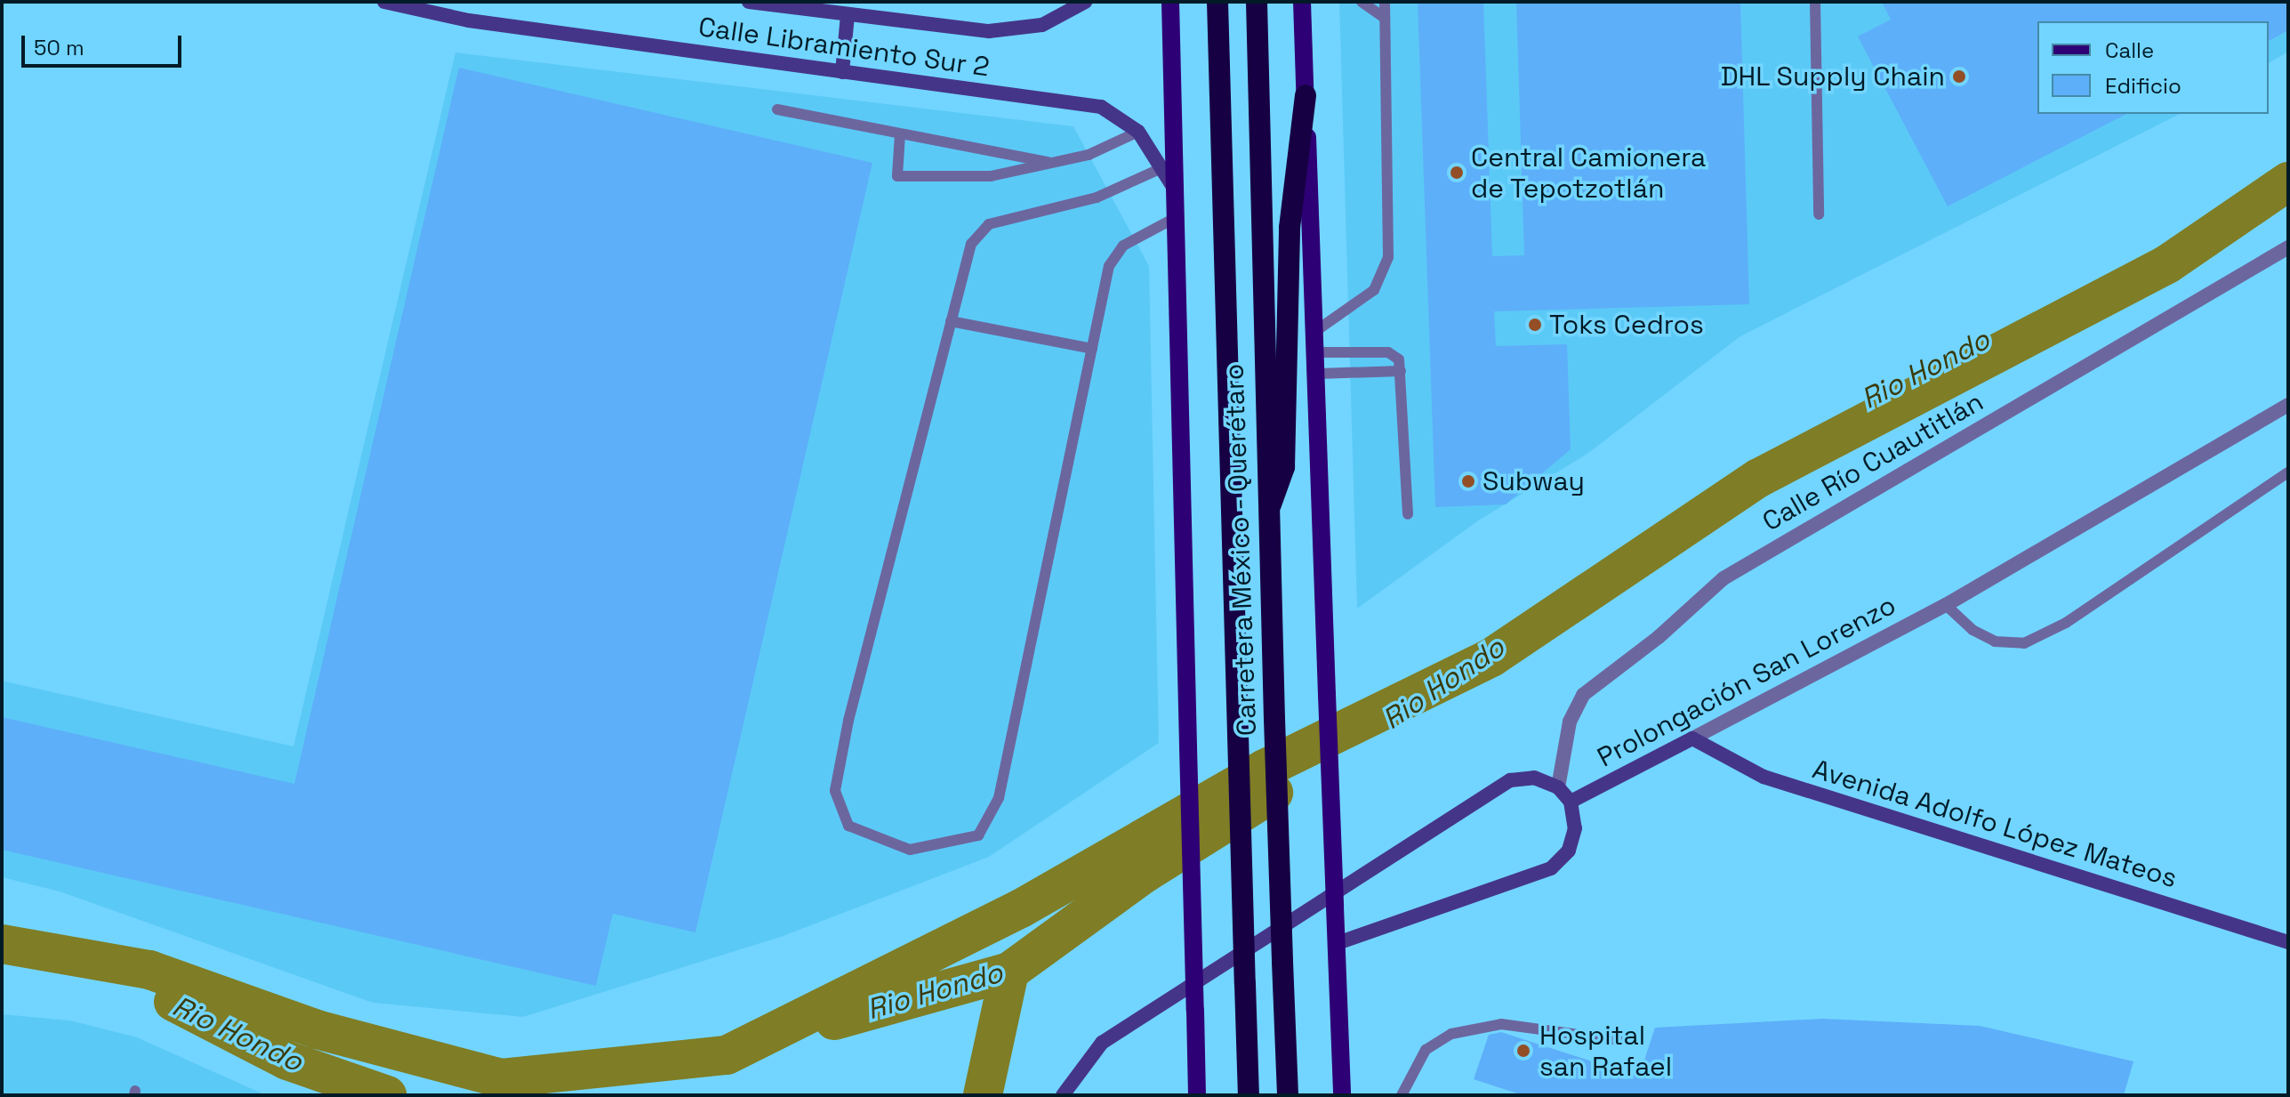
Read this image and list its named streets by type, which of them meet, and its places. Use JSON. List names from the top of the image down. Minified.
{"streets":{"highway":["Carretera México - Querétaro"],"main road":["Calle Libramiento Sur 2","Prolongación San Lorenzo","Avenida Adolfo López Mateos"],"street":["Calle Río Cuautitlán"]},"crossings":[["Prolongación San Lorenzo","Avenida Adolfo López Mateos"]],"water":["Rio Hondo"],"places":["DHL Supply Chain","Central Camionera de Tepotzotlán","Toks Cedros","Subway","Hospital san Rafael"],"legend":["Calle","Edificio"],"scale_bar":"50 m"}
